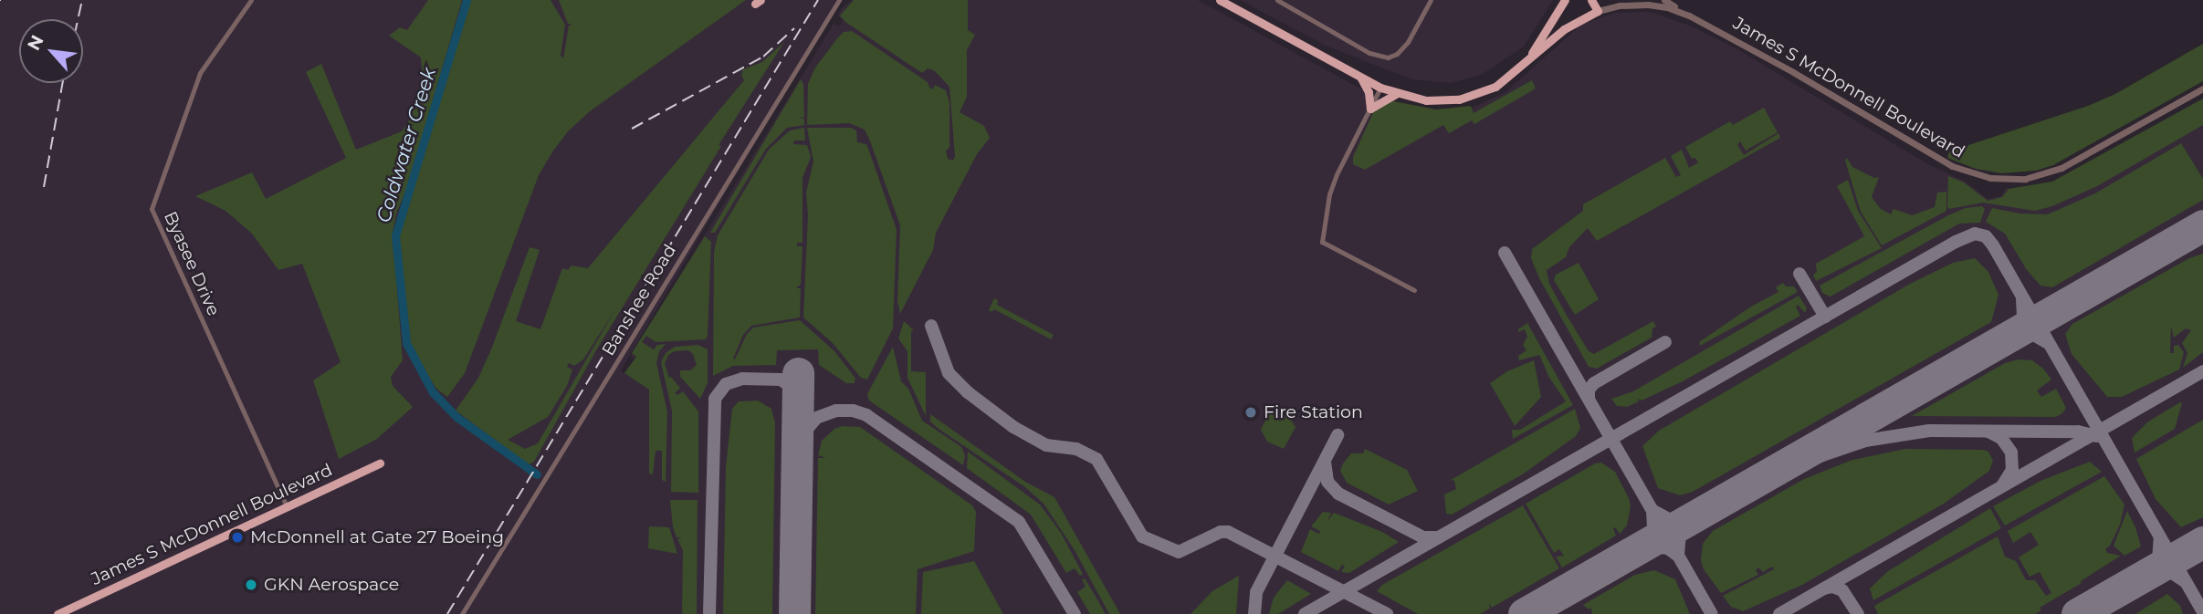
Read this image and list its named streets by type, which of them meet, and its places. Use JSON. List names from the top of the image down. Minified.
{"streets":{"main road":["James S McDonnell Boulevard"],"street":["Byasee Drive","Banshee Road"]},"crossings":[["James S McDonnell Boulevard","Byasee Drive"]],"water":["Coldwater Creek"],"places":["Fire Station","McDonnell at Gate 27 Boeing","GKN Aerospace"],"north":"top left"}
